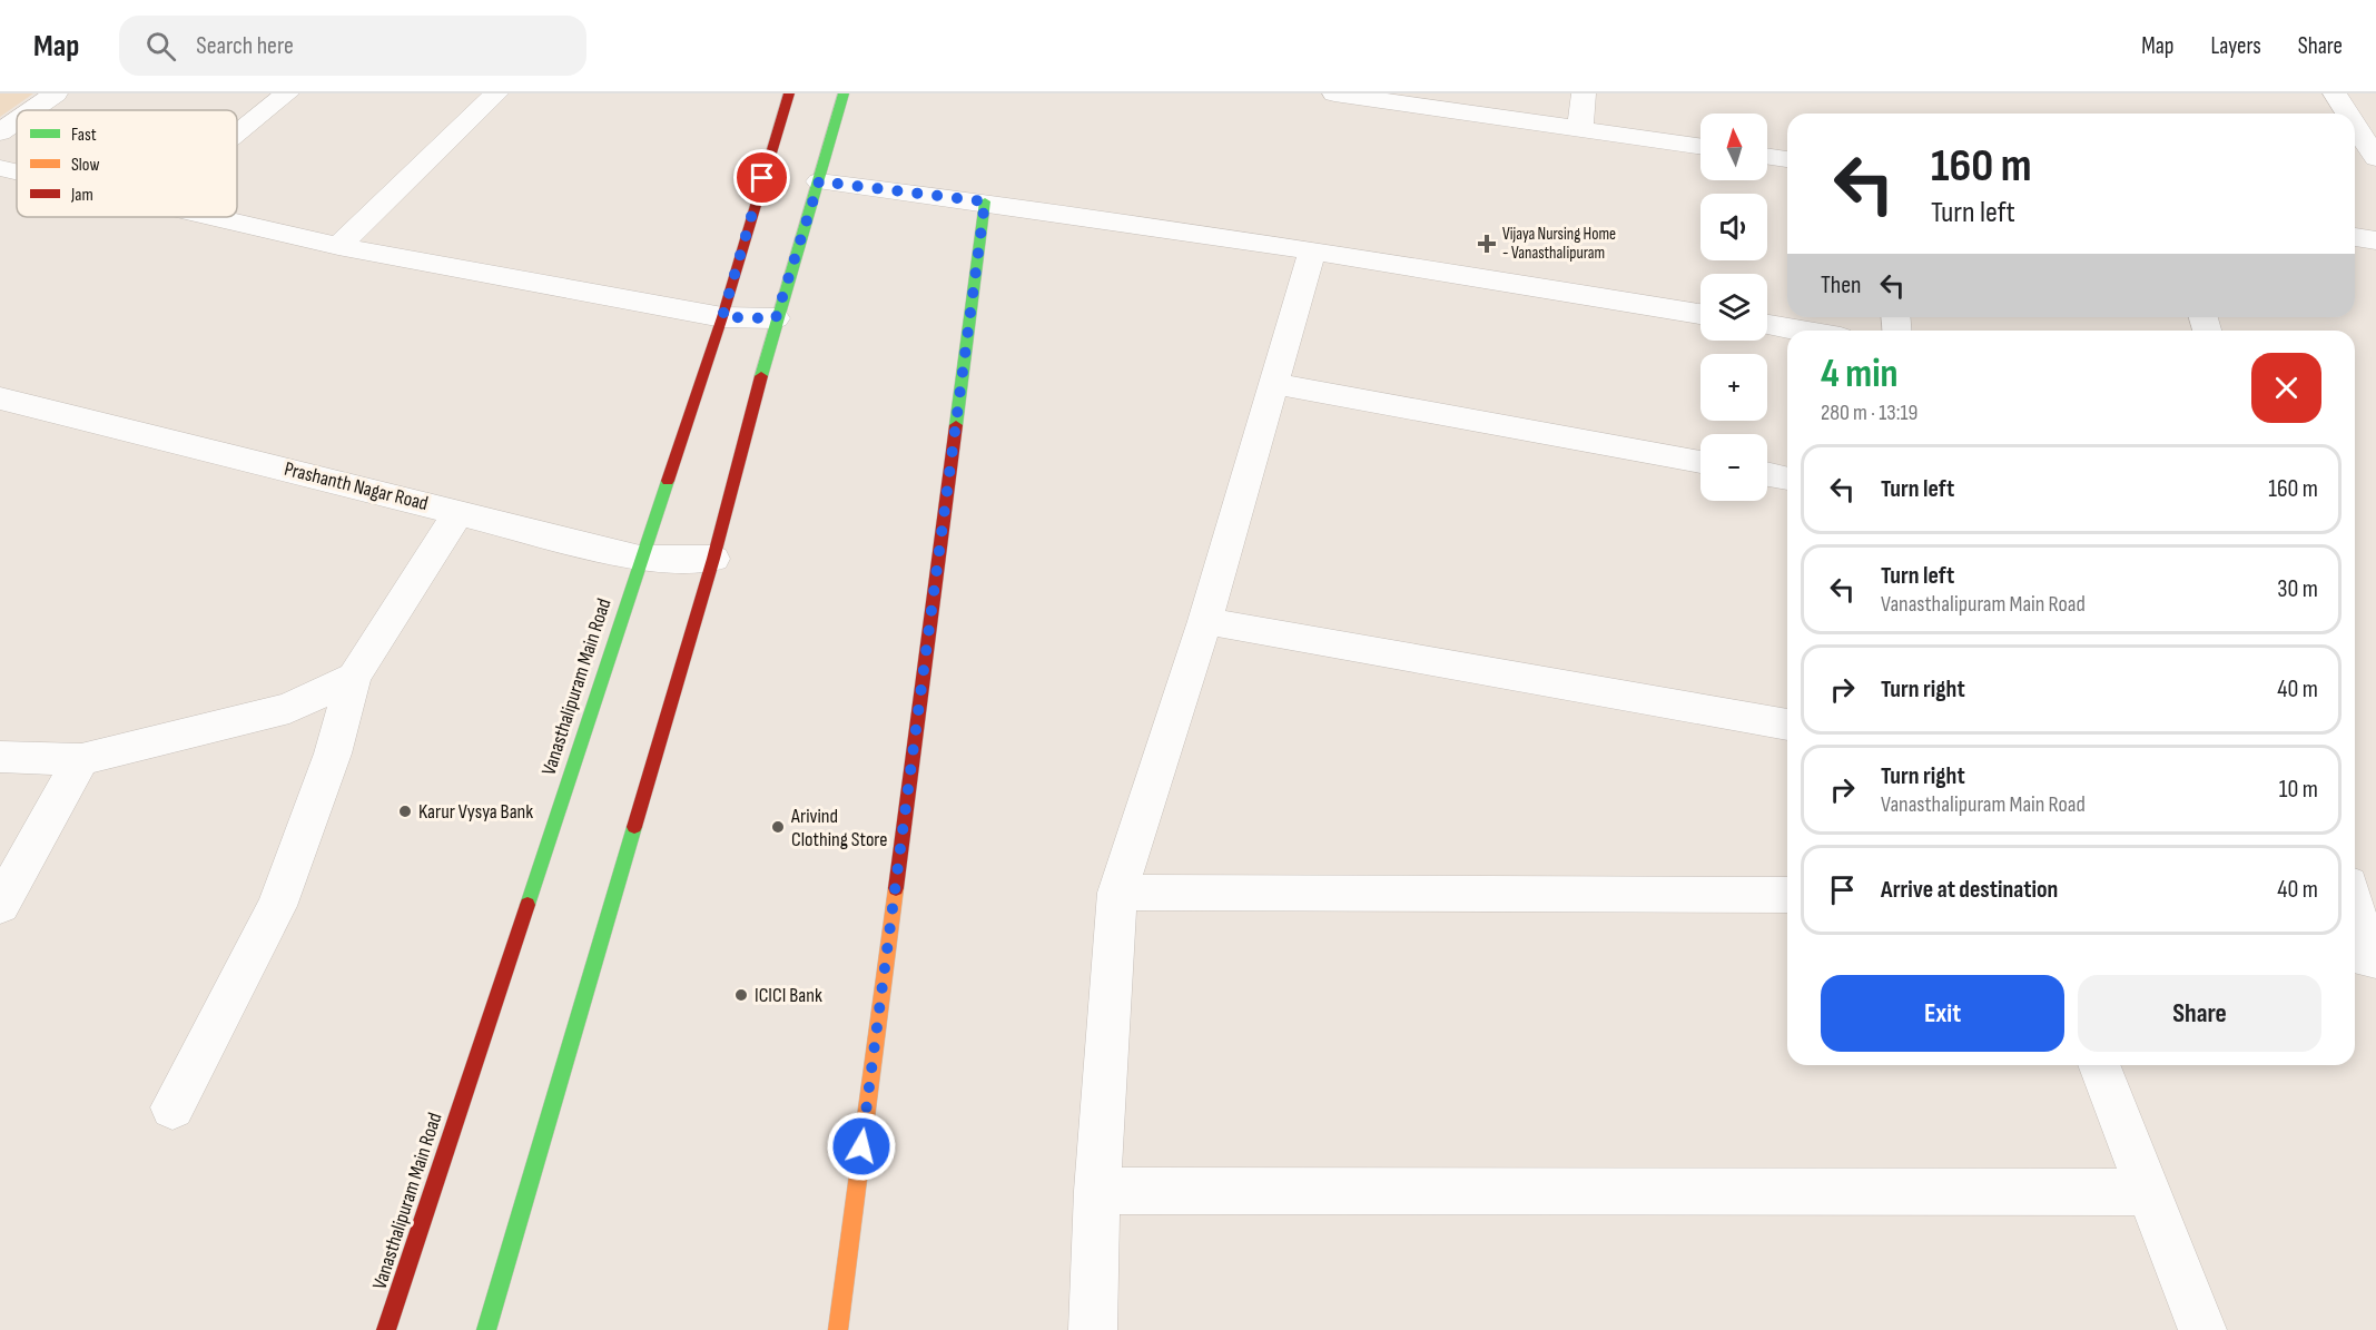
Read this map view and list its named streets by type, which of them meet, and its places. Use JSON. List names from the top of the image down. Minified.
{"streets":{"street":["Prashanth Nagar Road","Vanasthalipuram Main Road"]},"crossings":[["Prashanth Nagar Road","Vanasthalipuram Main Road"]],"places":{"health":["Vijaya Nursing Home - Vanasthalipuram"],"other":["Karur Vysya Bank","Arivind Clothing Store","ICICI Bank"]},"legend":["Fast","Slow","Jam"],"north":"top","page":{"header":"Map","search":"Search here","nav":["Map","Layers","Share"],"map_buttons":["+","−"],"turn":["160 m","Turn left"],"then":"Then","heading":["4 min","280 m · 13:19"],"list":[{"name":"Turn left","value":"160 m"},{"name":"Turn left","note":"Vanasthalipuram Main Road","value":"30 m"},{"name":"Turn right","value":"40 m"},{"name":"Turn right","note":"Vanasthalipuram Main Road","value":"10 m"},{"name":"Arrive at destination","value":"40 m"}],"buttons":["Exit","Share"]}}
